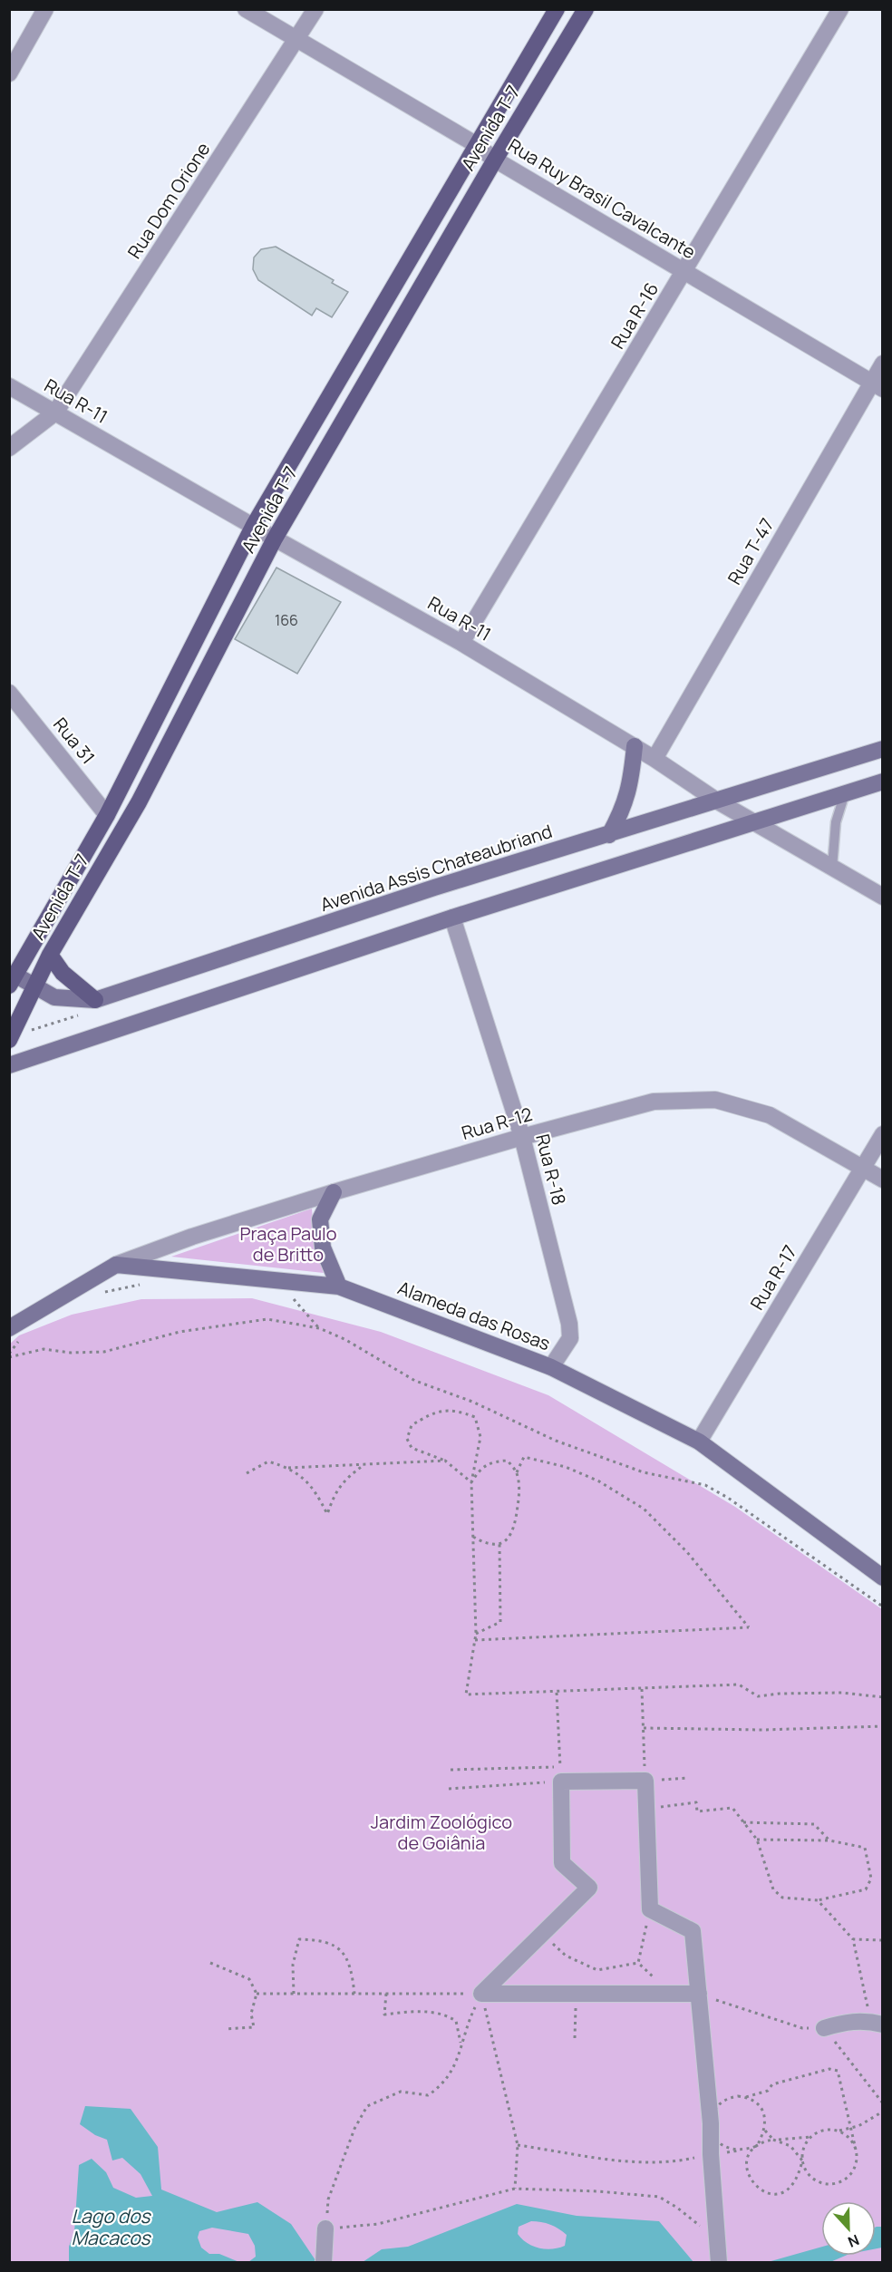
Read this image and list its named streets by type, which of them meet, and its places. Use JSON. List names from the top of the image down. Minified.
{"streets":{"main road":["Avenida T-7","Avenida Assis Chateaubriand","Alameda das Rosas"],"street":["Rua Ruy Brasil Cavalcante","Rua Dom Orione","Rua R-16","Rua R-11","Rua T-47","Rua 31","Rua R-12","Rua R-18","Rua R-17"]},"crossings":[["Avenida T-7","Rua Ruy Brasil Cavalcante"],["Avenida T-7","Rua R-11"],["Avenida T-7","Rua 31"],["Avenida T-7","Avenida Assis Chateaubriand"],["Rua Ruy Brasil Cavalcante","Rua Dom Orione"],["Rua Ruy Brasil Cavalcante","Rua R-16"],["Rua Ruy Brasil Cavalcante","Rua T-47"],["Rua Dom Orione","Rua R-11"],["Rua R-16","Rua R-11"],["Rua R-11","Rua T-47"],["Rua R-11","Avenida Assis Chateaubriand"],["Rua R-12","Rua R-18"],["Rua R-12","Rua R-17"],["Rua R-12","Alameda das Rosas"],["Rua R-18","Alameda das Rosas"],["Rua R-17","Alameda das Rosas"]],"water":["Lago dos Macacos"],"parks":["Praça Paulo de Britto","Jardim Zoológico de Goiânia"],"house_numbers":["166"],"north":"bottom"}
